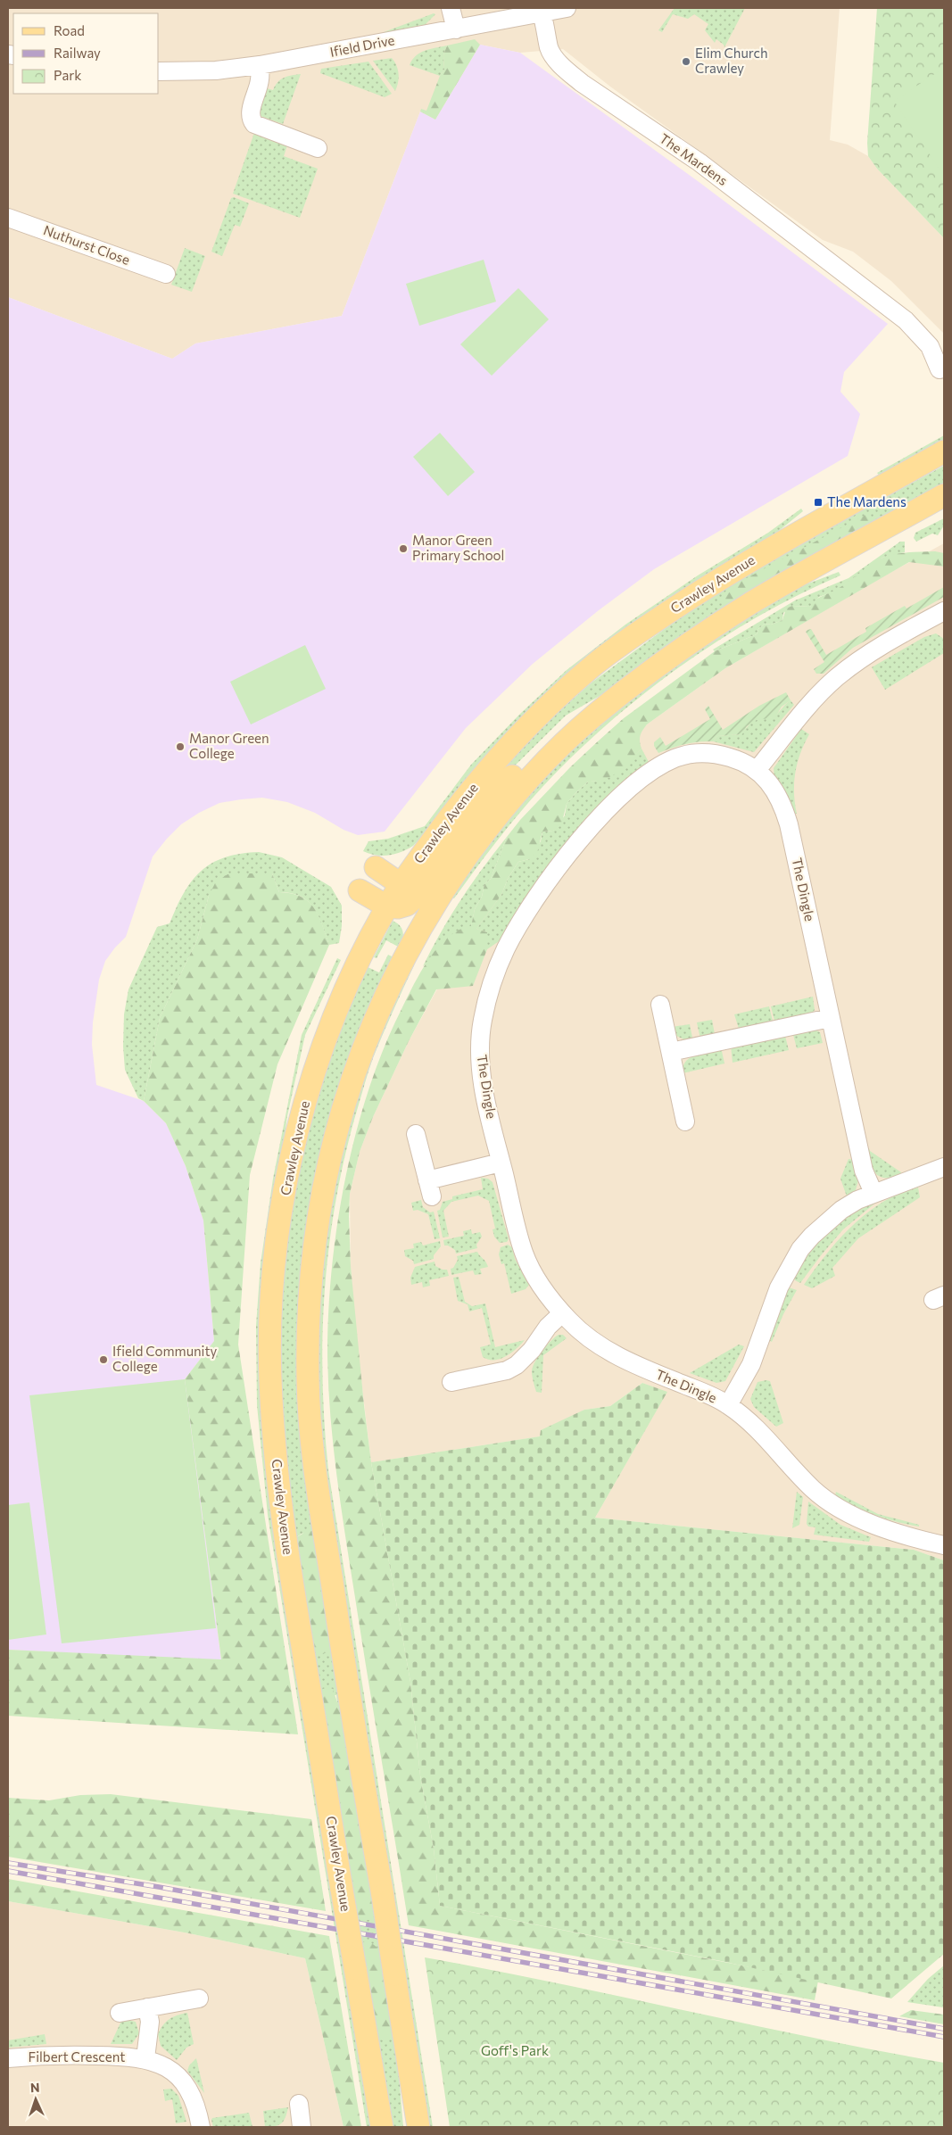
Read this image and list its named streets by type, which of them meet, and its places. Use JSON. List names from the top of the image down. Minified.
{"streets":{"main road":["Crawley Avenue"],"street":["Ifield Drive","The Mardens","Nuthurst Close","The Dingle","Filbert Crescent"]},"crossings":[["Ifield Drive","The Mardens"]],"parks":["Goff's Park"],"places":{"other":["Elim Church Crawley","Manor Green Primary School","Manor Green College","Ifield Community College"],"transit":["The Mardens"]},"legend":["Road","Railway","Park"],"north":"top"}
